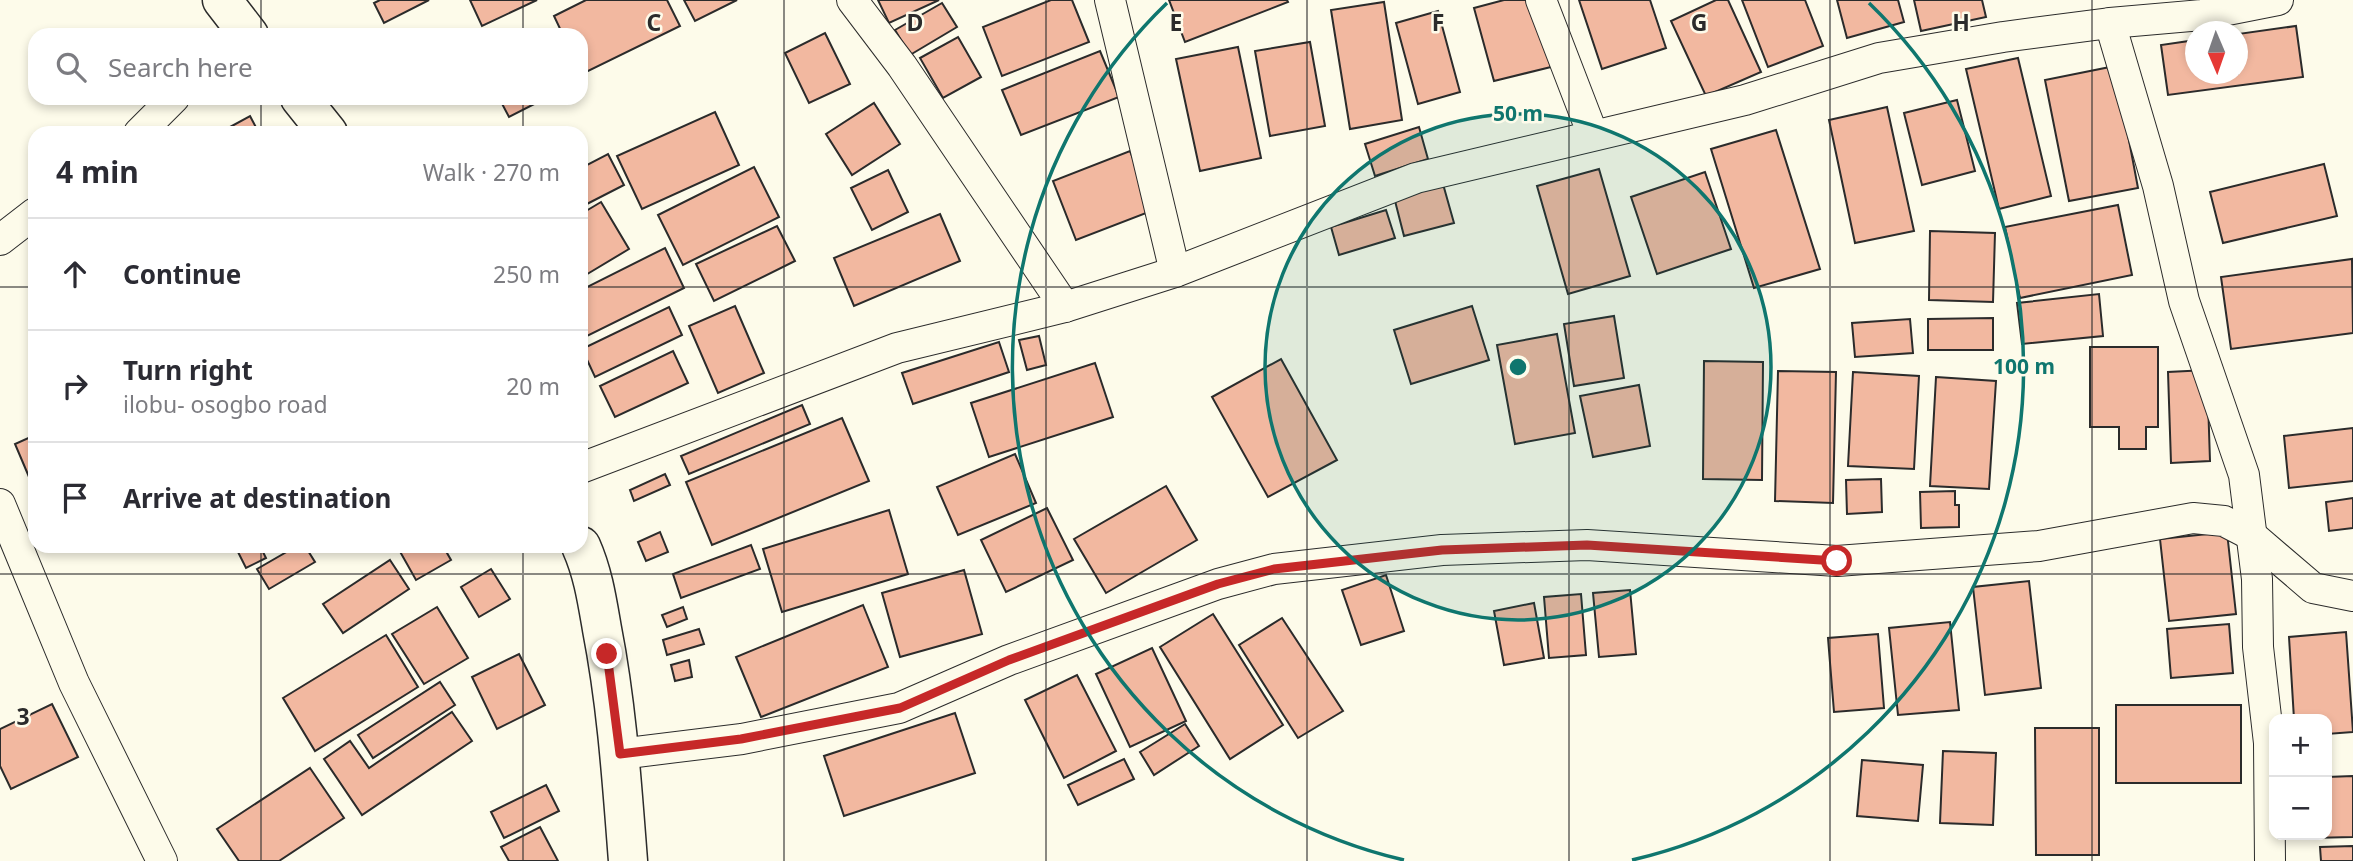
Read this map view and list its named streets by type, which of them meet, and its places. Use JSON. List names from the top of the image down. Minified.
{"north":"bottom","page":{"search":"Search here","heading":["4 min","Walk · 270 m"],"list":[["Continue","250 m"],["Turn right","ilobu- osogbo road","20 m"],"Arrive at destination"],"map_buttons":["+","−"]},"grid":{"columns":["C","D","E","F","G","H"],"rows":["3"]},"rings":["50 m","100 m"]}
